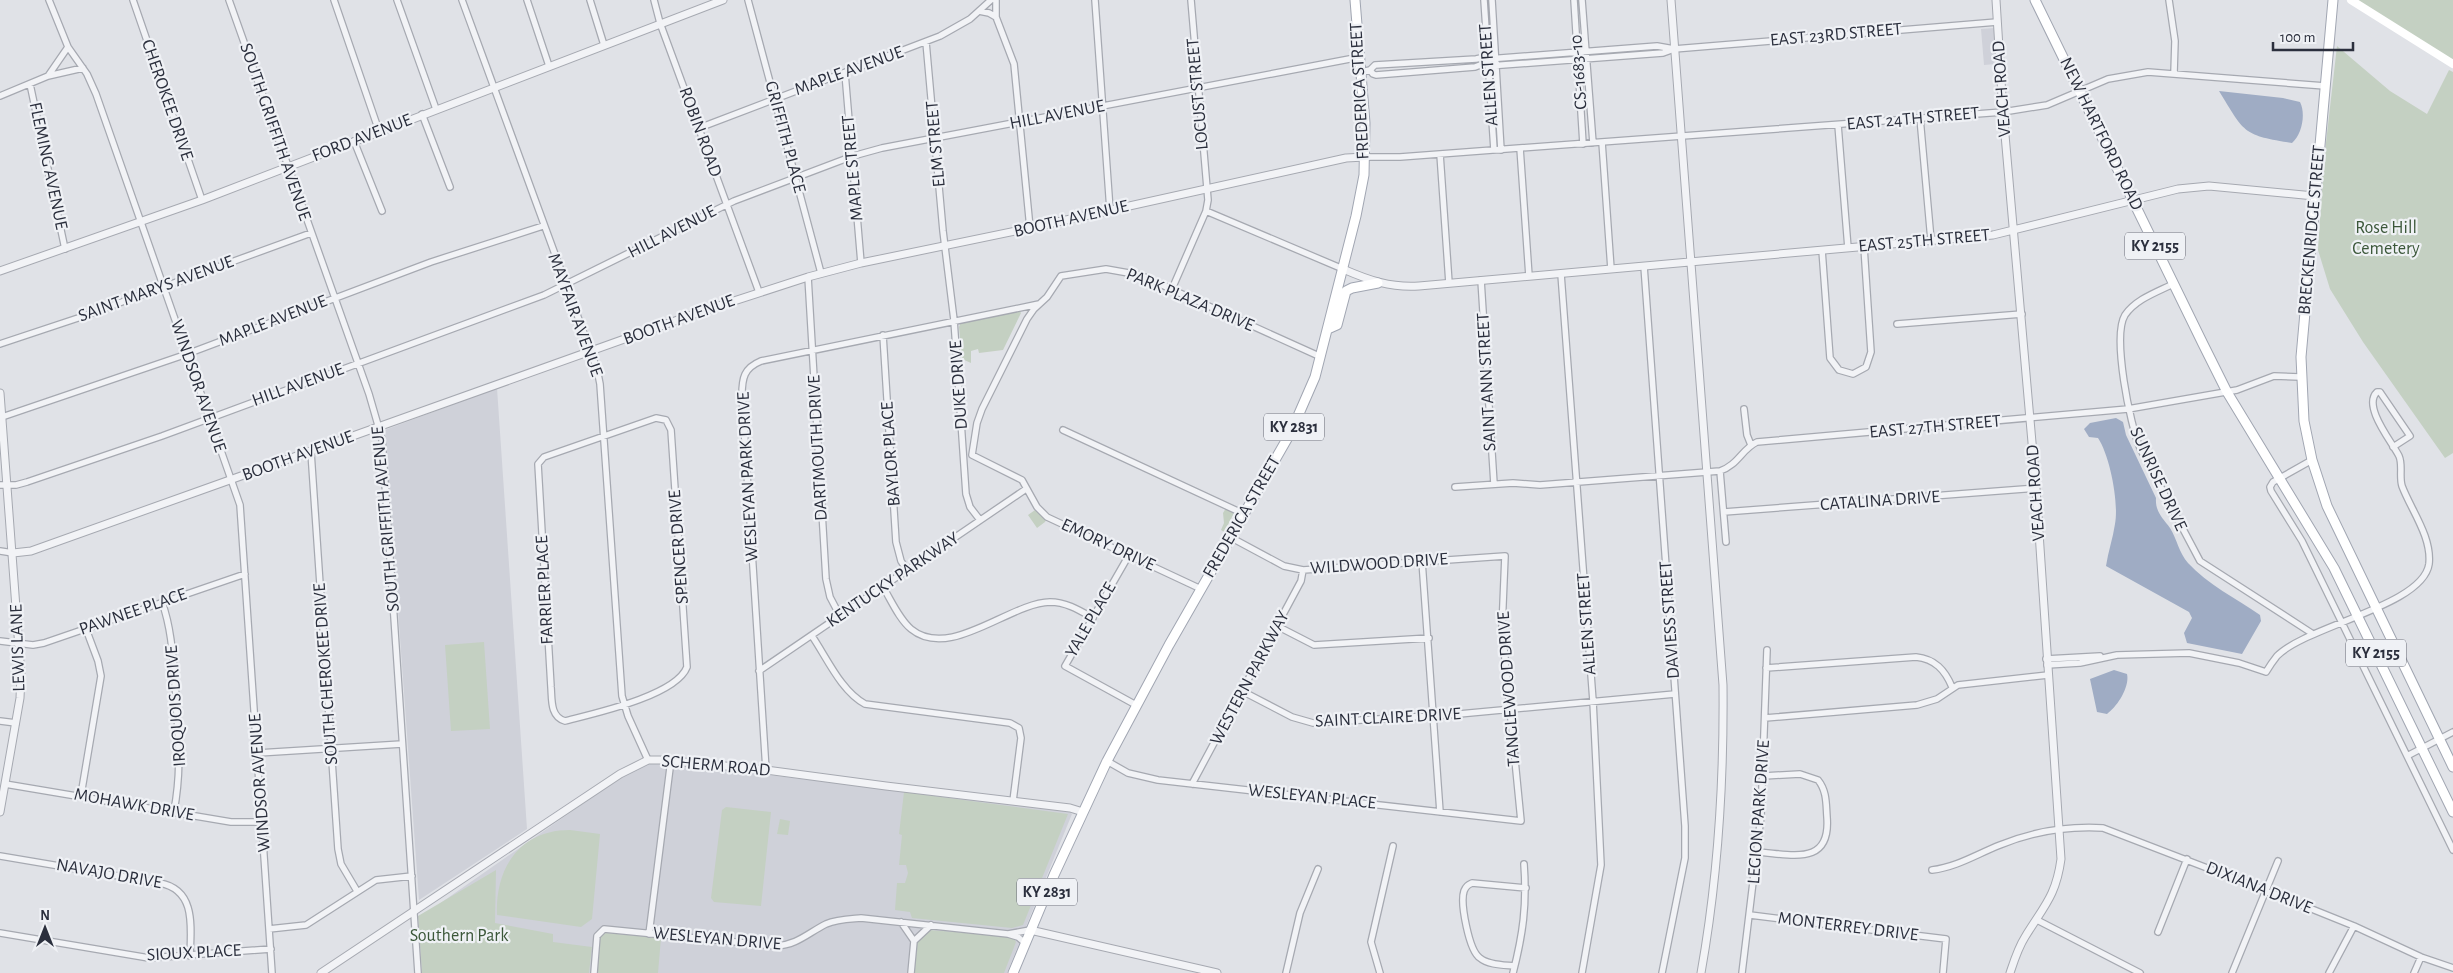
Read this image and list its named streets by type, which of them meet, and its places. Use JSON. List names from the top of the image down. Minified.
{"streets":{"main road":["FREDERICA STREET","NEW HARTFORD ROAD","BRECKENRIDGE STREET","KY 2155","KY 2831"],"street":["EAST 23RD STREET","MAPLE AVENUE","CS-1683-10","ALLEN STREET","VEACH ROAD","LOCUST STREET","CHEROKEE DRIVE","HILL AVENUE","EAST 24TH STREET","SOUTH GRIFFITH AVENUE","ROBIN ROAD","GRIFFITH PLACE","FORD AVENUE","ELM STREET","FLEMING AVENUE","MAPLE STREET","BOOTH AVENUE","EAST 25TH STREET","SAINT MARYS AVENUE","PARK PLAZA DRIVE","MAYFAIR AVENUE","SAINT ANN STREET","DUKE DRIVE","WINDSOR AVENUE","EAST 27TH STREET","DARTMOUTH DRIVE","BAYLOR PLACE","WESLEYAN PARK DRIVE","SUNRISE DRIVE","CATALINA DRIVE","EMORY DRIVE","SPENCER DRIVE","WILDWOOD DRIVE","KENTUCKY PARKWAY","FARRIER PLACE","PAWNEE PLACE","YALE PLACE","DAVIESS STREET","LEWIS LANE","SOUTH CHEROKEE DRIVE","WESTERN PARKWAY","TANGLEWOOD DRIVE","IROQUOIS DRIVE","SAINT CLAIRE DRIVE","SCHERM ROAD","WESLEYAN PLACE","MOHAWK DRIVE","LEGION PARK DRIVE","NAVAJO DRIVE","DIXIANA DRIVE","MONTERREY DRIVE","WESLEYAN DRIVE","SIOUX PLACE"]},"crossings":[["EAST 23RD STREET","CS-1683-10"],["EAST 23RD STREET","ALLEN STREET"],["EAST 23RD STREET","VEACH ROAD"],["MAPLE AVENUE","SOUTH GRIFFITH AVENUE"],["MAPLE AVENUE","ROBIN ROAD"],["MAPLE AVENUE","GRIFFITH PLACE"],["MAPLE AVENUE","ELM STREET"],["MAPLE AVENUE","MAPLE STREET"],["MAPLE AVENUE","MAYFAIR AVENUE"],["MAPLE AVENUE","WINDSOR AVENUE"],["MAPLE AVENUE","LEWIS LANE"],["CS-1683-10","EAST 24TH STREET"],["ALLEN STREET","EAST 24TH STREET"],["ALLEN STREET","EAST 25TH STREET"],["ALLEN STREET","SAINT CLAIRE DRIVE"],["VEACH ROAD","EAST 24TH STREET"],["VEACH ROAD","EAST 25TH STREET"],["VEACH ROAD","EAST 27TH STREET"],["VEACH ROAD","CATALINA DRIVE"],["VEACH ROAD","DIXIANA DRIVE"],["FREDERICA STREET","HILL AVENUE"],["FREDERICA STREET","EAST 24TH STREET"],["FREDERICA STREET","BOOTH AVENUE"],["FREDERICA STREET","EAST 25TH STREET"],["FREDERICA STREET","PARK PLAZA DRIVE"],["FREDERICA STREET","EMORY DRIVE"],["FREDERICA STREET","WILDWOOD DRIVE"],["FREDERICA STREET","YALE PLACE"],["FREDERICA STREET","SCHERM ROAD"],["FREDERICA STREET","WESLEYAN PLACE"],["FREDERICA STREET","WESLEYAN DRIVE"],["LOCUST STREET","HILL AVENUE"],["LOCUST STREET","BOOTH AVENUE"],["CHEROKEE DRIVE","FORD AVENUE"],["HILL AVENUE","SOUTH GRIFFITH AVENUE"],["HILL AVENUE","ROBIN ROAD"],["HILL AVENUE","GRIFFITH PLACE"],["HILL AVENUE","ELM STREET"],["HILL AVENUE","MAPLE STREET"],["HILL AVENUE","MAYFAIR AVENUE"],["HILL AVENUE","WINDSOR AVENUE"],["HILL AVENUE","LEWIS LANE"],["EAST 24TH STREET","NEW HARTFORD ROAD"],["EAST 24TH STREET","BOOTH AVENUE"],["EAST 24TH STREET","BRECKENRIDGE STREET"],["SOUTH GRIFFITH AVENUE","FORD AVENUE"],["SOUTH GRIFFITH AVENUE","BOOTH AVENUE"],["SOUTH GRIFFITH AVENUE","SAINT MARYS AVENUE"],["SOUTH GRIFFITH AVENUE","SCHERM ROAD"],["ROBIN ROAD","FORD AVENUE"],["ROBIN ROAD","BOOTH AVENUE"],["NEW HARTFORD ROAD","EAST 25TH STREET"],["NEW HARTFORD ROAD","EAST 27TH STREET"],["NEW HARTFORD ROAD","SUNRISE DRIVE"],["GRIFFITH PLACE","BOOTH AVENUE"],["FORD AVENUE","FLEMING AVENUE"],["FORD AVENUE","MAYFAIR AVENUE"],["FORD AVENUE","WINDSOR AVENUE"],["ELM STREET","BOOTH AVENUE"],["ELM STREET","DUKE DRIVE"],["MAPLE STREET","BOOTH AVENUE"],["BOOTH AVENUE","MAYFAIR AVENUE"],["BOOTH AVENUE","DUKE DRIVE"],["BOOTH AVENUE","WINDSOR AVENUE"],["BOOTH AVENUE","DARTMOUTH DRIVE"],["BOOTH AVENUE","LEWIS LANE"],["BOOTH AVENUE","SOUTH CHEROKEE DRIVE"],["BRECKENRIDGE STREET","EAST 25TH STREET"],["BRECKENRIDGE STREET","KY 2155"],["BRECKENRIDGE STREET","EAST 27TH STREET"],["EAST 25TH STREET","SAINT ANN STREET"],["EAST 25TH STREET","DAVIESS STREET"],["SAINT MARYS AVENUE","WINDSOR AVENUE"],["PARK PLAZA DRIVE","EMORY DRIVE"],["PARK PLAZA DRIVE","KENTUCKY PARKWAY"],["MAYFAIR AVENUE","SPENCER DRIVE"],["MAYFAIR AVENUE","FARRIER PLACE"],["MAYFAIR AVENUE","SCHERM ROAD"],["DUKE DRIVE","WESLEYAN PARK DRIVE"],["DUKE DRIVE","KENTUCKY PARKWAY"],["WINDSOR AVENUE","PAWNEE PLACE"],["WINDSOR AVENUE","MOHAWK DRIVE"],["WINDSOR AVENUE","SIOUX PLACE"],["EAST 27TH STREET","SUNRISE DRIVE"],["DARTMOUTH DRIVE","WESLEYAN PARK DRIVE"],["DARTMOUTH DRIVE","KENTUCKY PARKWAY"],["BAYLOR PLACE","WESLEYAN PARK DRIVE"],["BAYLOR PLACE","KENTUCKY PARKWAY"],["WESLEYAN PARK DRIVE","KENTUCKY PARKWAY"],["WESLEYAN PARK DRIVE","SCHERM ROAD"],["EMORY DRIVE","KENTUCKY PARKWAY"],["EMORY DRIVE","YALE PLACE"],["SPENCER DRIVE","FARRIER PLACE"],["WILDWOOD DRIVE","WESTERN PARKWAY"],["WILDWOOD DRIVE","TANGLEWOOD DRIVE"],["PAWNEE PLACE","LEWIS LANE"],["PAWNEE PLACE","IROQUOIS DRIVE"],["DAVIESS STREET","SAINT CLAIRE DRIVE"],["LEWIS LANE","MOHAWK DRIVE"],["WESTERN PARKWAY","SAINT CLAIRE DRIVE"],["WESTERN PARKWAY","WESLEYAN PLACE"],["TANGLEWOOD DRIVE","SAINT CLAIRE DRIVE"],["TANGLEWOOD DRIVE","WESLEYAN PLACE"],["IROQUOIS DRIVE","MOHAWK DRIVE"],["LEGION PARK DRIVE","MONTERREY DRIVE"],["NAVAJO DRIVE","SIOUX PLACE"]],"parks":["Rose Hill Cemetery","Southern Park"],"scale_bar":"100 m","north":"top"}
